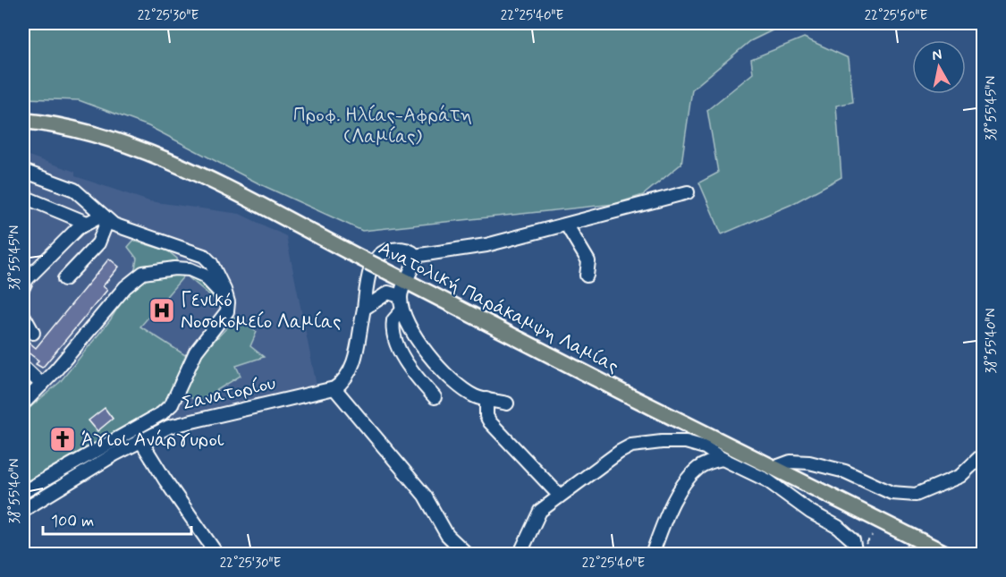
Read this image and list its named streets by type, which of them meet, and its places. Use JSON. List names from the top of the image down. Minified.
{"streets":{"main road":["Ανατολική Παράκαμψη Λαμίας"],"street":["Σανατορίου"]},"parks":["Προφ. Ηλίας-Αφράτη (Λαμίας)"],"places":{"hospital":["Γενικό Νοσοκομείο Λαμίας"],"church":["Άγιοι Ανάργυροι"]},"scale_bar":"100 m","north":"top","coordinates":["22°25'30\"E","22°25'40\"E","22°25'50\"E","38°55'45\"N","38°55'40\"N"]}
